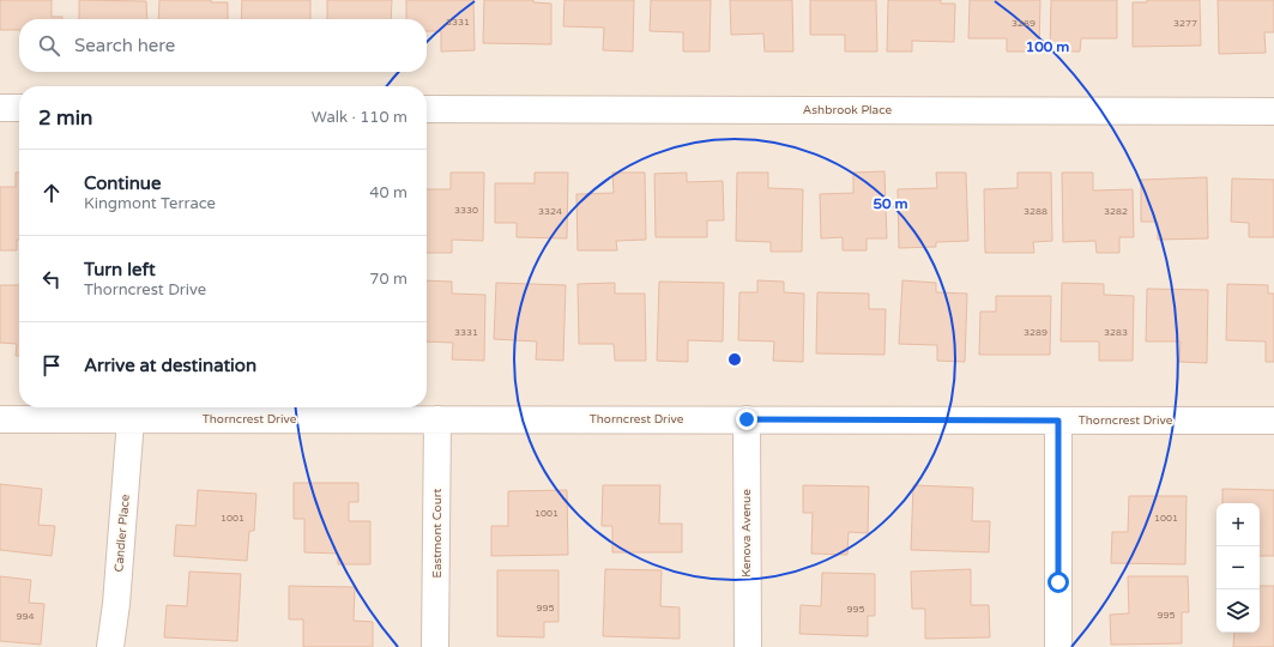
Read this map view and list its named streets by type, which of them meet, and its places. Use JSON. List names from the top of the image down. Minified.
{"streets":{"street":["Ashbrook Place","Thorncrest Drive","Candler Place","Eastmont Court","Kenova Avenue"]},"crossings":[["Thorncrest Drive","Candler Place"],["Thorncrest Drive","Eastmont Court"],["Thorncrest Drive","Kenova Avenue"]],"house_numbers":["3331","3289","3277","3330","3324","3288","3282","3331","3289","3283","1001","1001","1001","995","995","995","994"],"page":{"search":"Search here","heading":["2 min","Walk · 110 m"],"list":[["Continue","Kingmont Terrace","40 m"],["Turn left","Thorncrest Drive","70 m"],"Arrive at destination"],"map_buttons":["+","−"]},"rings":["100 m","50 m"]}
